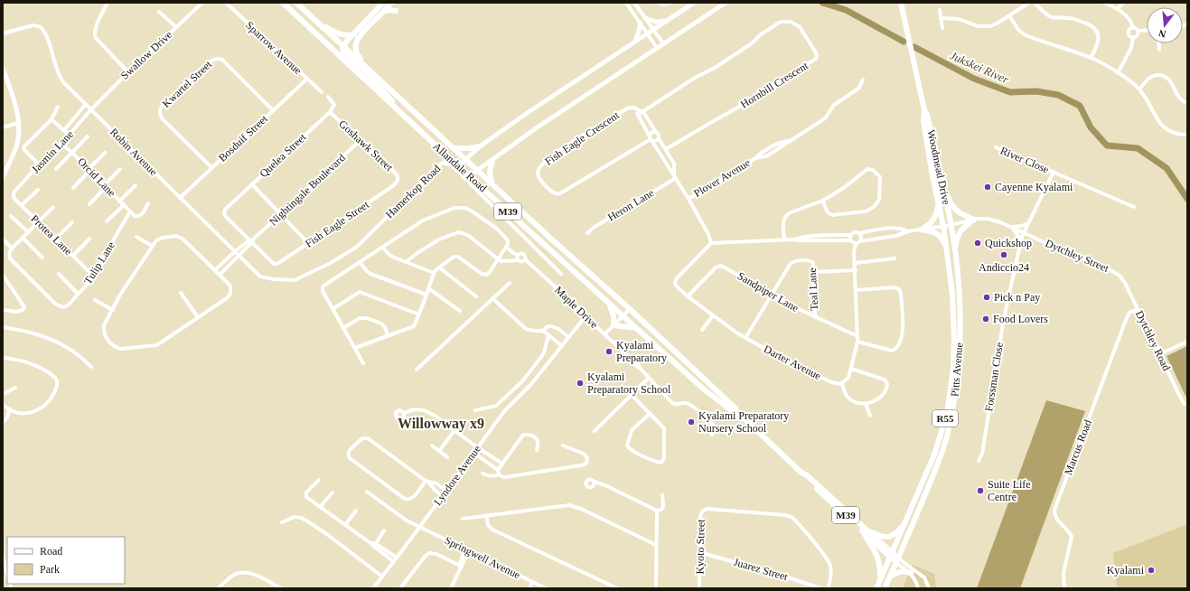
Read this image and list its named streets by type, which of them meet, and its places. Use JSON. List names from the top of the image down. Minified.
{"streets":{"main road":["Allandale Road","Woodmead Drive","M39","Pitts Avenue","R55"],"street":["Sparrow Avenue","Swallow Drive","Kwartel Street","Hornbill Crescent","Bosduif Street","Fish Eagle Crescent","Goshawk Street","Jasmin Lane","Robin Avenue","Quelea Street","River Close","Orcid Lane","Plover Avenue","Nightingale Boulevard","Hamerkop Road","Heron Lane","Fish Eagle Street","Protea Lane","Dytchley Street","Tulip Lane","Teal Lane","Sandpiper Lane","Maple Drive","Dytchley Road","Darter Avenue","Forssman Close","Marcus Road","Lyndore Avenue","Kyoto Street","Springwell Avenue","Juarez Street"]},"crossings":[["Sparrow Avenue","Bosduif Street"],["Swallow Drive","Jasmin Lane"],["Swallow Drive","Robin Avenue"],["Kwartel Street","Bosduif Street"],["Bosduif Street","Robin Avenue"],["Goshawk Street","Quelea Street"],["Goshawk Street","Nightingale Boulevard"],["Goshawk Street","Fish Eagle Street"],["Jasmin Lane","Robin Avenue"],["Jasmin Lane","Orcid Lane"],["Jasmin Lane","Protea Lane"],["Robin Avenue","Nightingale Boulevard"],["Robin Avenue","Hamerkop Road"],["Quelea Street","Nightingale Boulevard"],["Quelea Street","Fish Eagle Street"],["River Close","Forssman Close"],["Allandale Road","Pitts Avenue"],["Woodmead Drive","Dytchley Street"],["Woodmead Drive","Pitts Avenue"],["Orcid Lane","Tulip Lane"],["Nightingale Boulevard","Fish Eagle Street"],["Protea Lane","Tulip Lane"],["Dytchley Street","Dytchley Road"],["Dytchley Street","Pitts Avenue"],["Dytchley Street","Forssman Close"],["Teal Lane","Sandpiper Lane"],["Sandpiper Lane","Darter Avenue"],["Maple Drive","Lyndore Avenue"],["Dytchley Road","Marcus Road"],["Lyndore Avenue","Springwell Avenue"],["Kyoto Street","Juarez Street"]],"districts":["Willowway x9"],"water":["Jukskei River"],"places":["Cayenne Kyalami","Quickshop","Andiccio24","Pick n Pay","Food Lovers","Kyalami Preparatory","Kyalami Preparatory School","Kyalami Preparatory Nursery School","Suite Life Centre","Kyalami"],"legend":["Road","Park"],"north":"bottom"}
